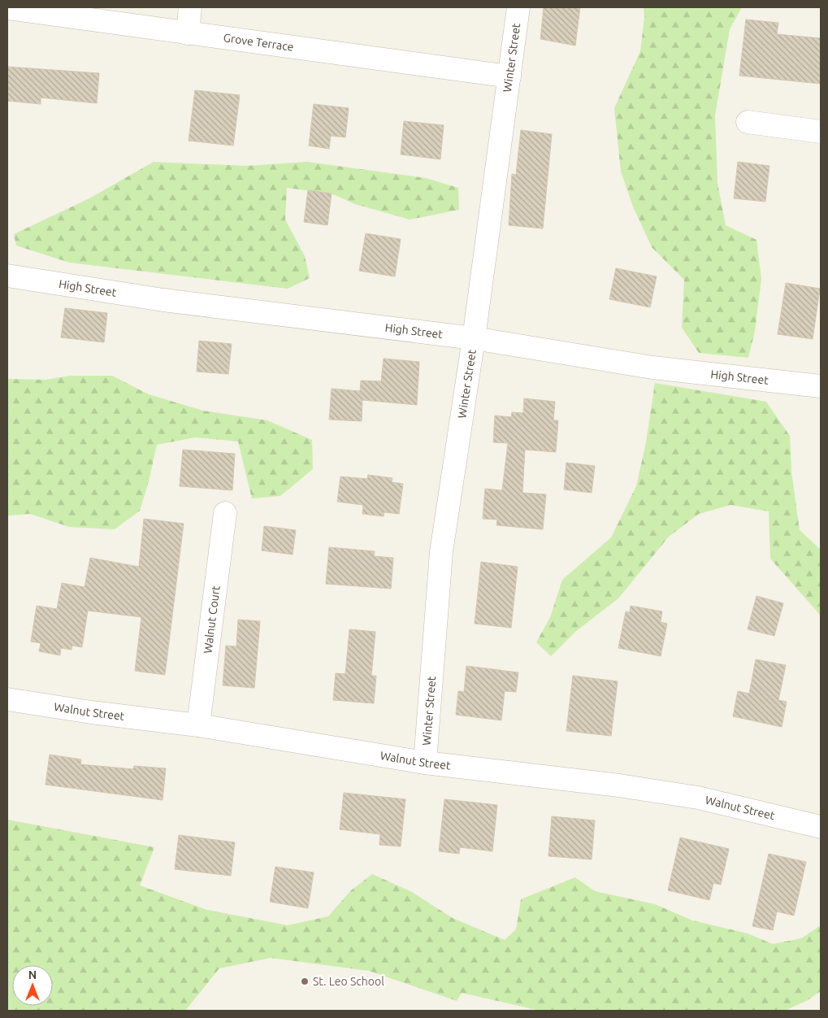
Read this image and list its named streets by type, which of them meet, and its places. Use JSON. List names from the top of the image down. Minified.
{"streets":{"street":["Grove Terrace","Winter Street","High Street","Walnut Court","Walnut Street"]},"crossings":[["Grove Terrace","Winter Street"],["Winter Street","High Street"],["Winter Street","Walnut Street"],["Walnut Court","Walnut Street"]],"places":["St. Leo School"],"north":"top"}
